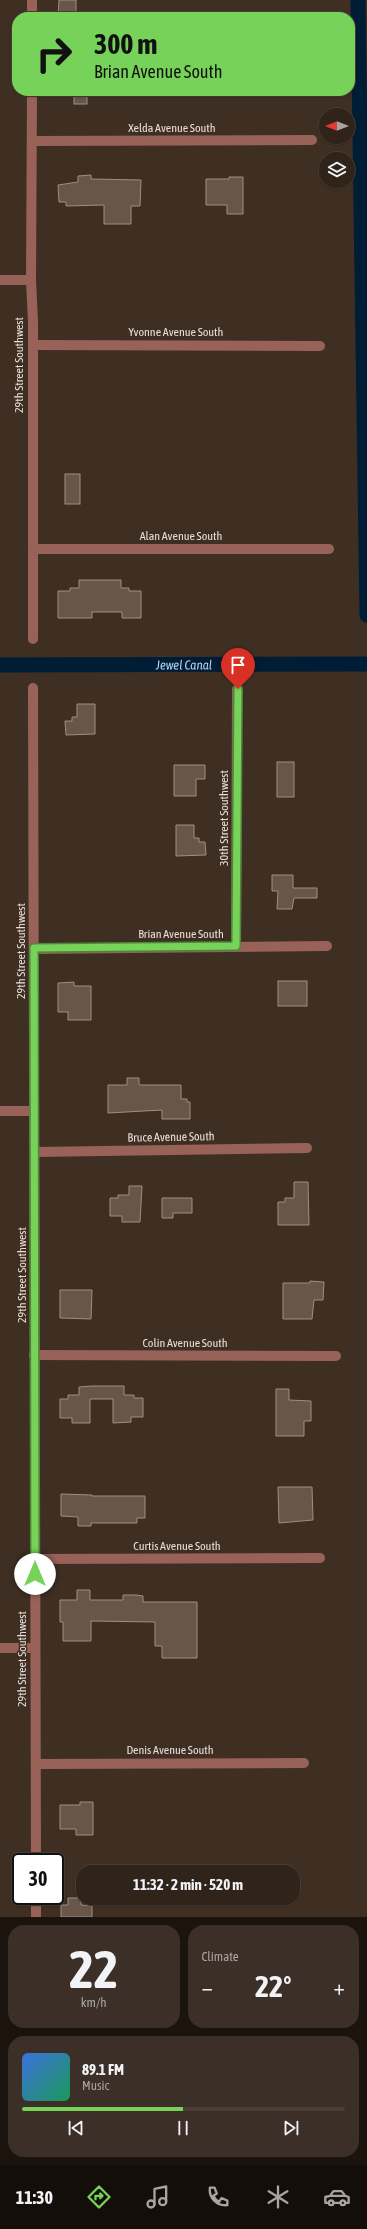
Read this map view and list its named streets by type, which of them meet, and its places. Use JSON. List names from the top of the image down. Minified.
{"streets":{"street":["Xelda Avenue South","Yvonne Avenue South","29th Street Southwest","Alan Avenue South","30th Street Southwest","Brian Avenue South","Bruce Avenue South","Colin Avenue South","Curtis Avenue South","Denis Avenue South"]},"crossings":[["Xelda Avenue South","29th Street Southwest"],["Yvonne Avenue South","29th Street Southwest"],["29th Street Southwest","Alan Avenue South"],["29th Street Southwest","Brian Avenue South"],["29th Street Southwest","Bruce Avenue South"],["29th Street Southwest","Colin Avenue South"],["29th Street Southwest","Curtis Avenue South"],["29th Street Southwest","Denis Avenue South"],["30th Street Southwest","Brian Avenue South"]],"water":["Jewel Canal"],"north":"left","page":{"turn":["300 m","Brian Avenue South"],"limit":"30","trip":"11:32 · 2 min · 520 m","tile":[["22","km/h"],"Climate"],"heat":["−","22°","+"],"song":["89.1 FM","Music"],"tabs":"11:30"}}
